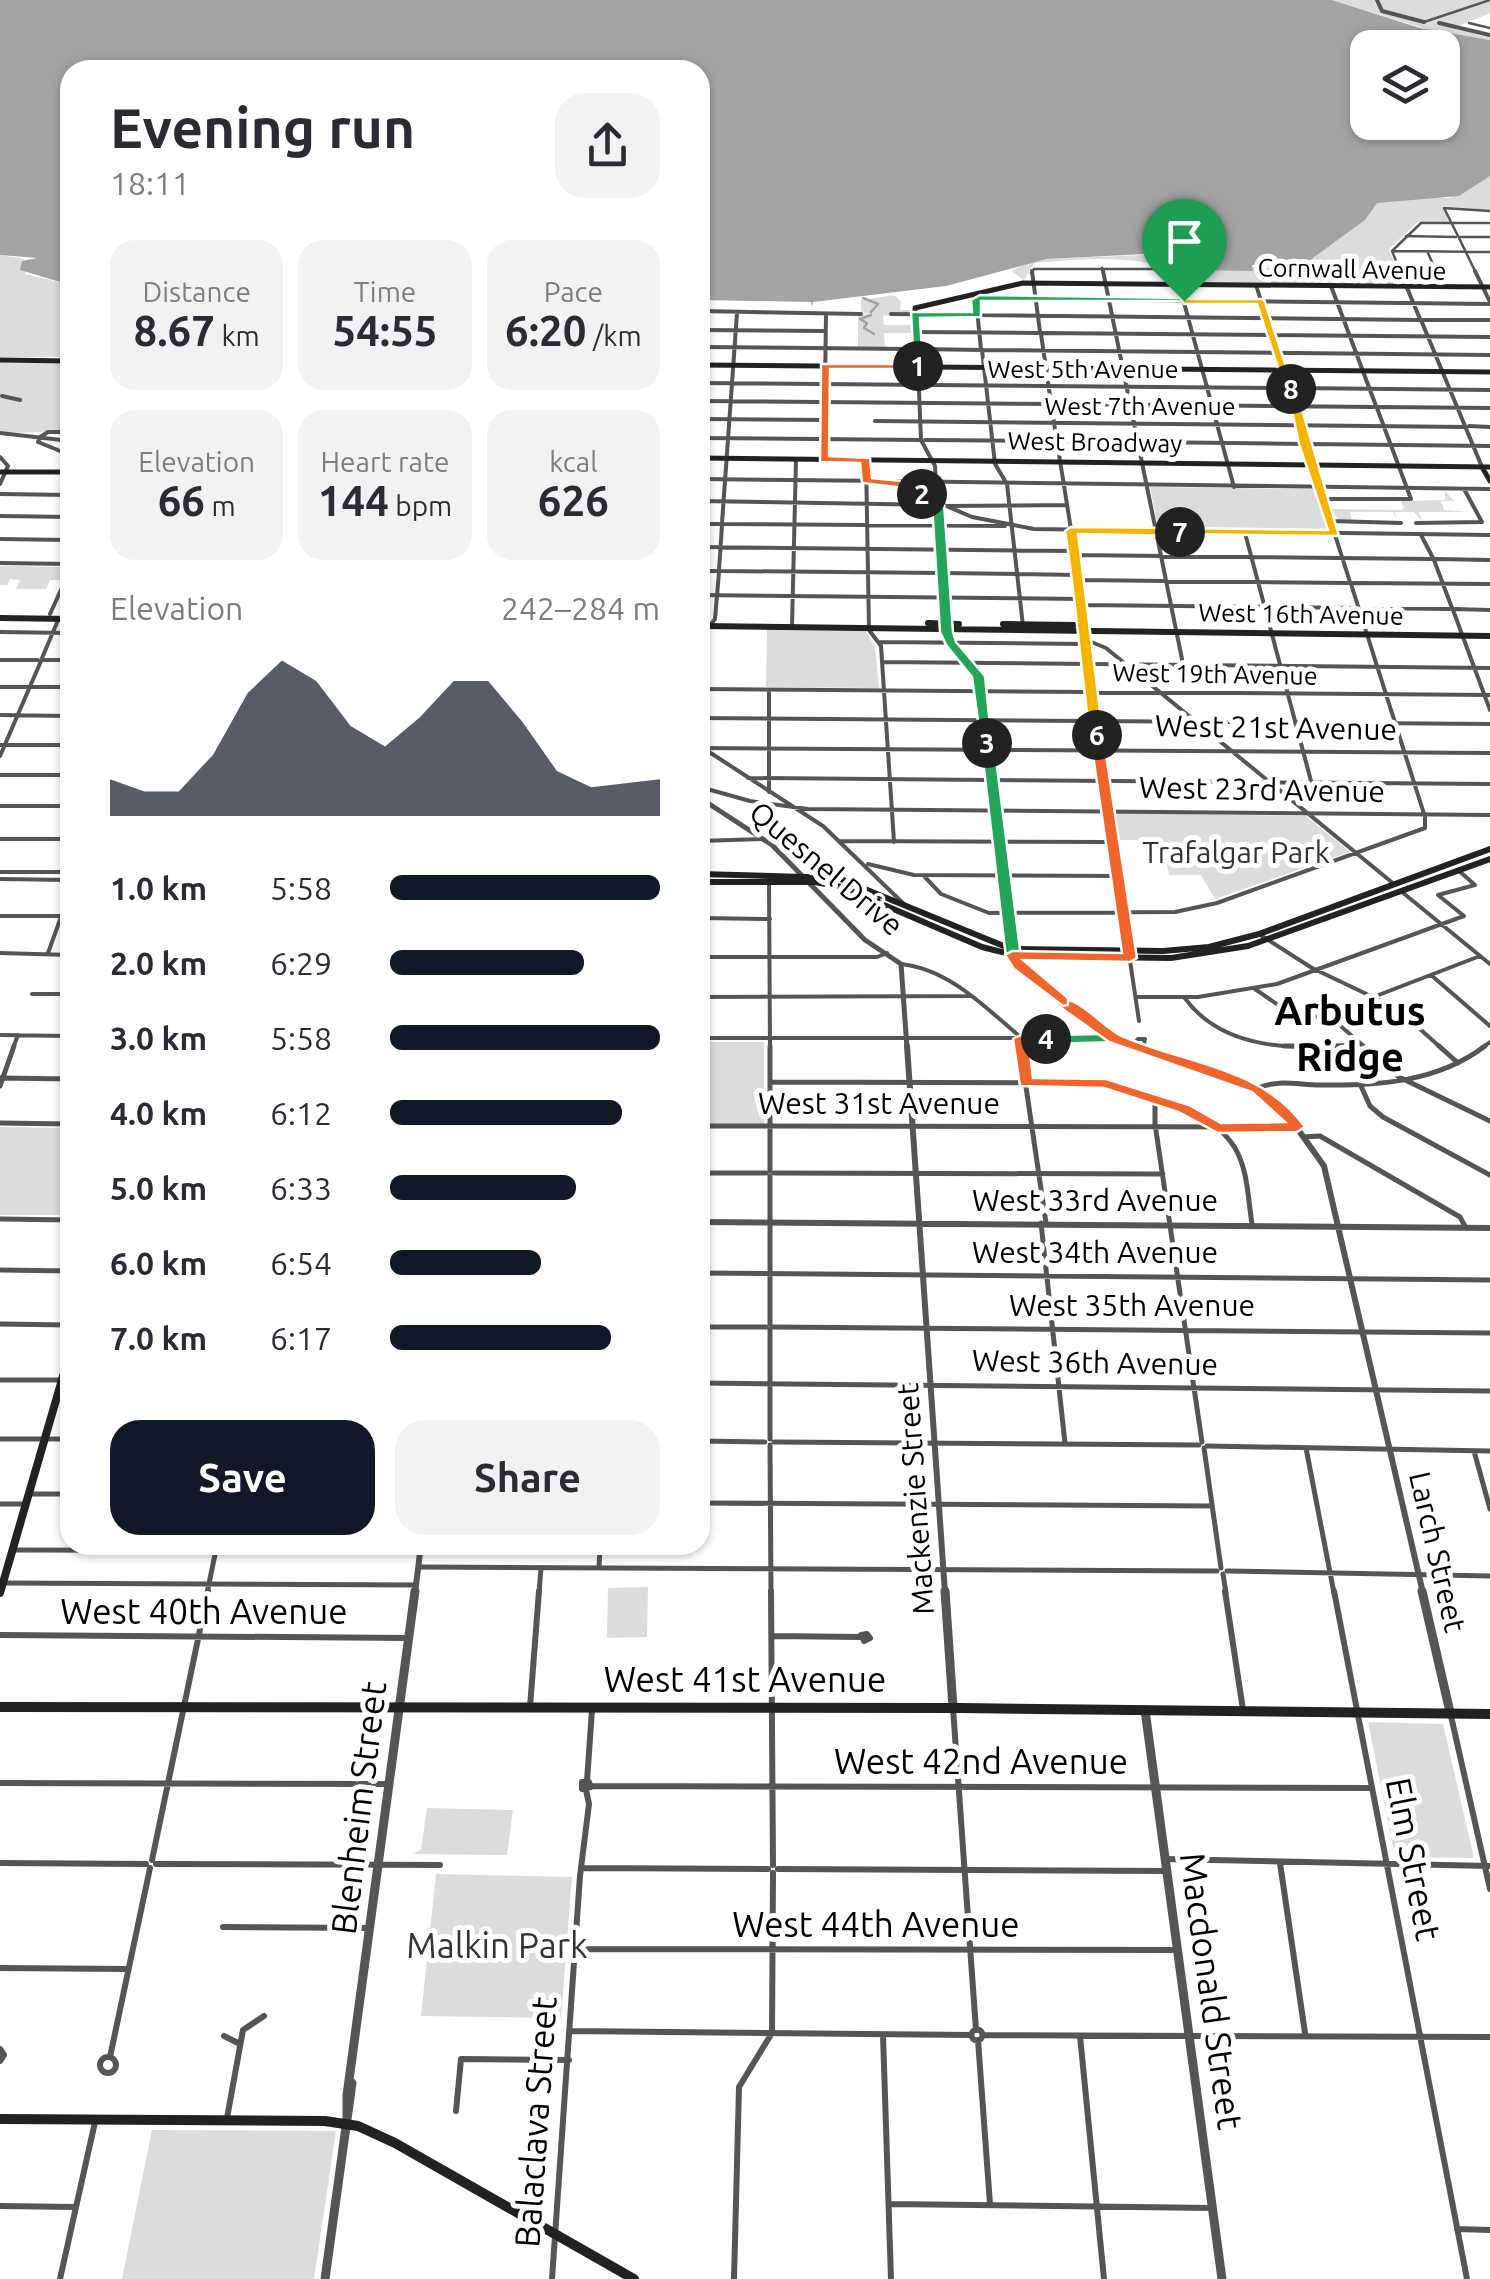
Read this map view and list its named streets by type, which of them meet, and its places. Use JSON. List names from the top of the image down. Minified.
{"streets":{"main road":["Cornwall Avenue","West Broadway","West 16th Avenue","West 41st Avenue"],"street":["West 5th Avenue","West 7th Avenue","West 19th Avenue","West 21st Avenue","West 23rd Avenue","Quesnel Drive","West 31st Avenue","West 33rd Avenue","West 34th Avenue","West 35th Avenue","West 36th Avenue","Mackenzie Street","Larch Street","West 40th Avenue","West 42nd Avenue","Blenheim Street","Elm Street","West 44th Avenue","Macdonald Street","Balaclava Street"]},"crossings":[["Quesnel Drive","Mackenzie Street"],["West 31st Avenue","Mackenzie Street"],["West 31st Avenue","Larch Street"],["West 33rd Avenue","Mackenzie Street"],["West 33rd Avenue","Larch Street"],["West 34th Avenue","Mackenzie Street"],["West 34th Avenue","Larch Street"],["West 35th Avenue","Mackenzie Street"],["West 35th Avenue","Larch Street"],["West 36th Avenue","Mackenzie Street"],["West 36th Avenue","Larch Street"],["Mackenzie Street","West 41st Avenue"],["Mackenzie Street","West 42nd Avenue"],["Mackenzie Street","West 44th Avenue"],["Larch Street","West 41st Avenue"],["West 40th Avenue","Blenheim Street"],["West 41st Avenue","Blenheim Street"],["West 41st Avenue","Elm Street"],["West 41st Avenue","Macdonald Street"],["West 41st Avenue","Balaclava Street"],["West 42nd Avenue","Elm Street"],["West 42nd Avenue","Macdonald Street"],["West 42nd Avenue","Balaclava Street"],["West 44th Avenue","Macdonald Street"],["West 44th Avenue","Balaclava Street"]],"districts":["Arbutus Ridge"],"parks":["Trafalgar Park","Malkin Park"],"page":{"heading":["Evening run","18:11"],"stats":[["Distance","8.67 km"],["Time","54:55"],["Pace","6:20 /km"],["Elevation","66 m"],["Heart rate","144 bpm"],["kcal","626"]],"pins":["1","8","2","7","6","3","4"],"chart":["Elevation","242–284 m"],"list":[{"name":"1.0 km","note":"5:58"},{"name":"2.0 km","note":"6:29"},{"name":"3.0 km","note":"5:58"},{"name":"4.0 km","note":"6:12"},{"name":"5.0 km","note":"6:33"},{"name":"6.0 km","note":"6:54"},{"name":"7.0 km","note":"6:17"}],"buttons":["Save","Share"]}}
